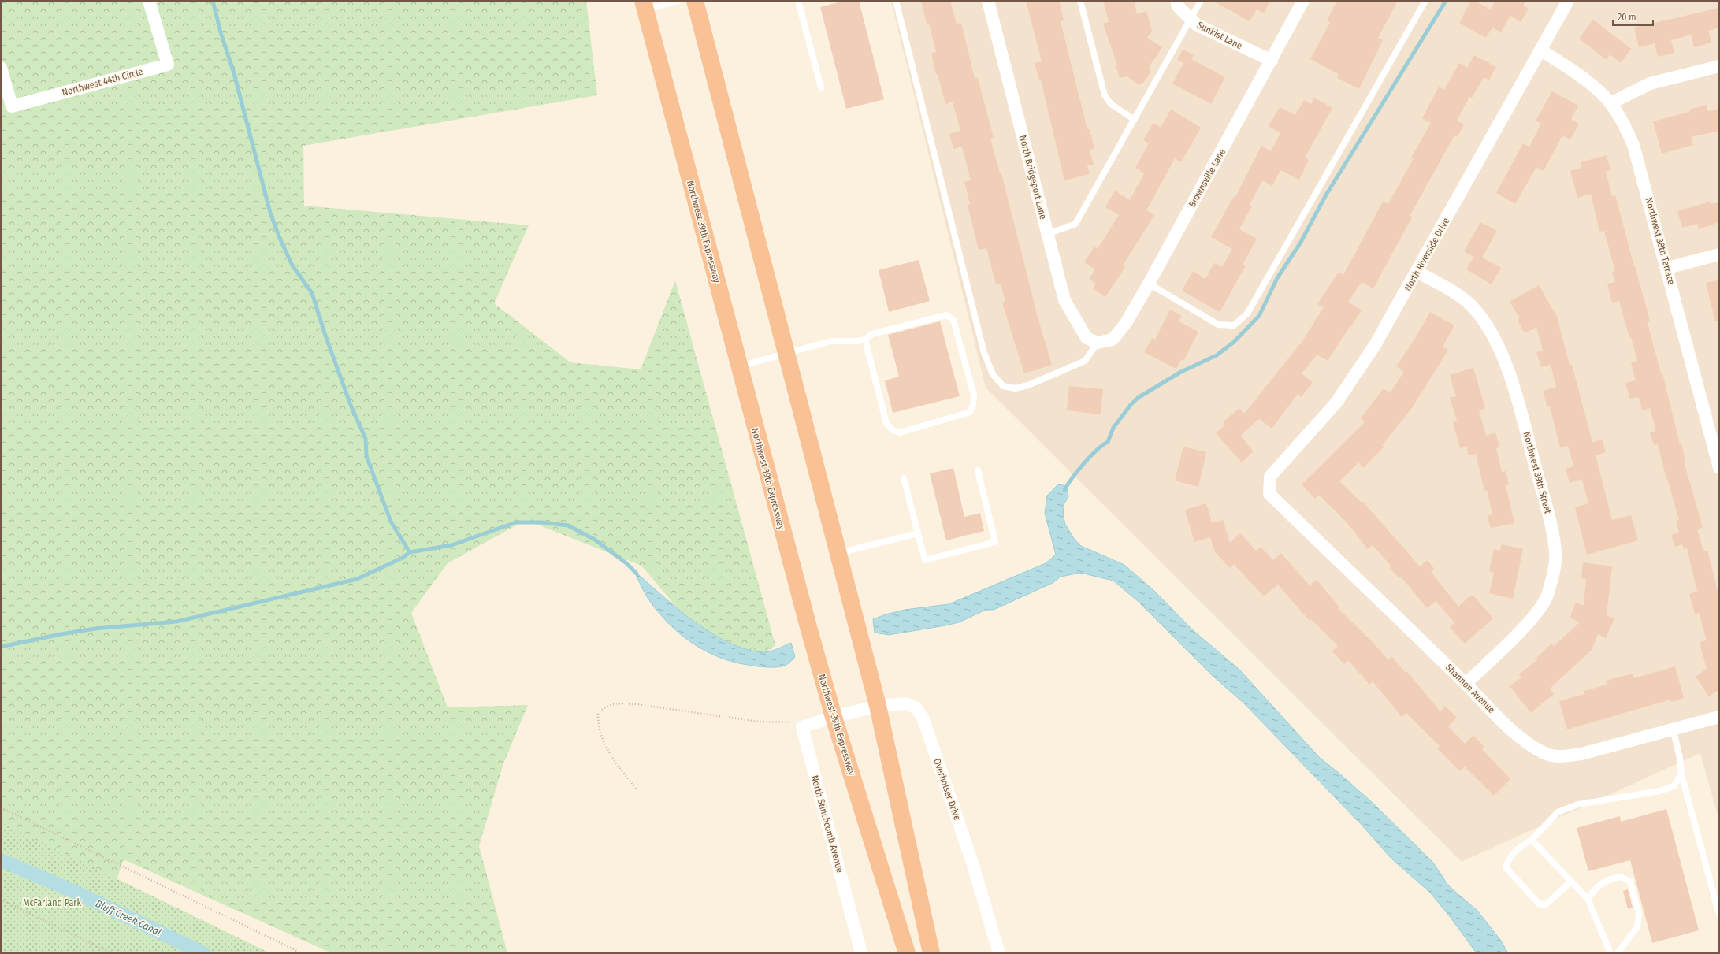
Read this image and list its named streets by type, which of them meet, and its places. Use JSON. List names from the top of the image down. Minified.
{"streets":{"highway":["Northwest 39th Expressway"],"street":["Sunkist Lane","Northwest 44th Circle","North Bridgeport Lane","Brownsville Lane","Northwest 38th Terrace","North Riverside Drive","Northwest 39th Street","Shannon Avenue","Overholser Drive","North Stinchcomb Avenue"]},"crossings":[["Sunkist Lane","Brownsville Lane"],["North Bridgeport Lane","Brownsville Lane"],["Northwest 39th Expressway","Overholser Drive"],["Northwest 38th Terrace","North Riverside Drive"],["North Riverside Drive","Northwest 39th Street"],["North Riverside Drive","Shannon Avenue"],["Northwest 39th Street","Shannon Avenue"]],"water":["Bluff Creek Canal"],"parks":["McFarland Park"],"scale_bar":"20 m"}
